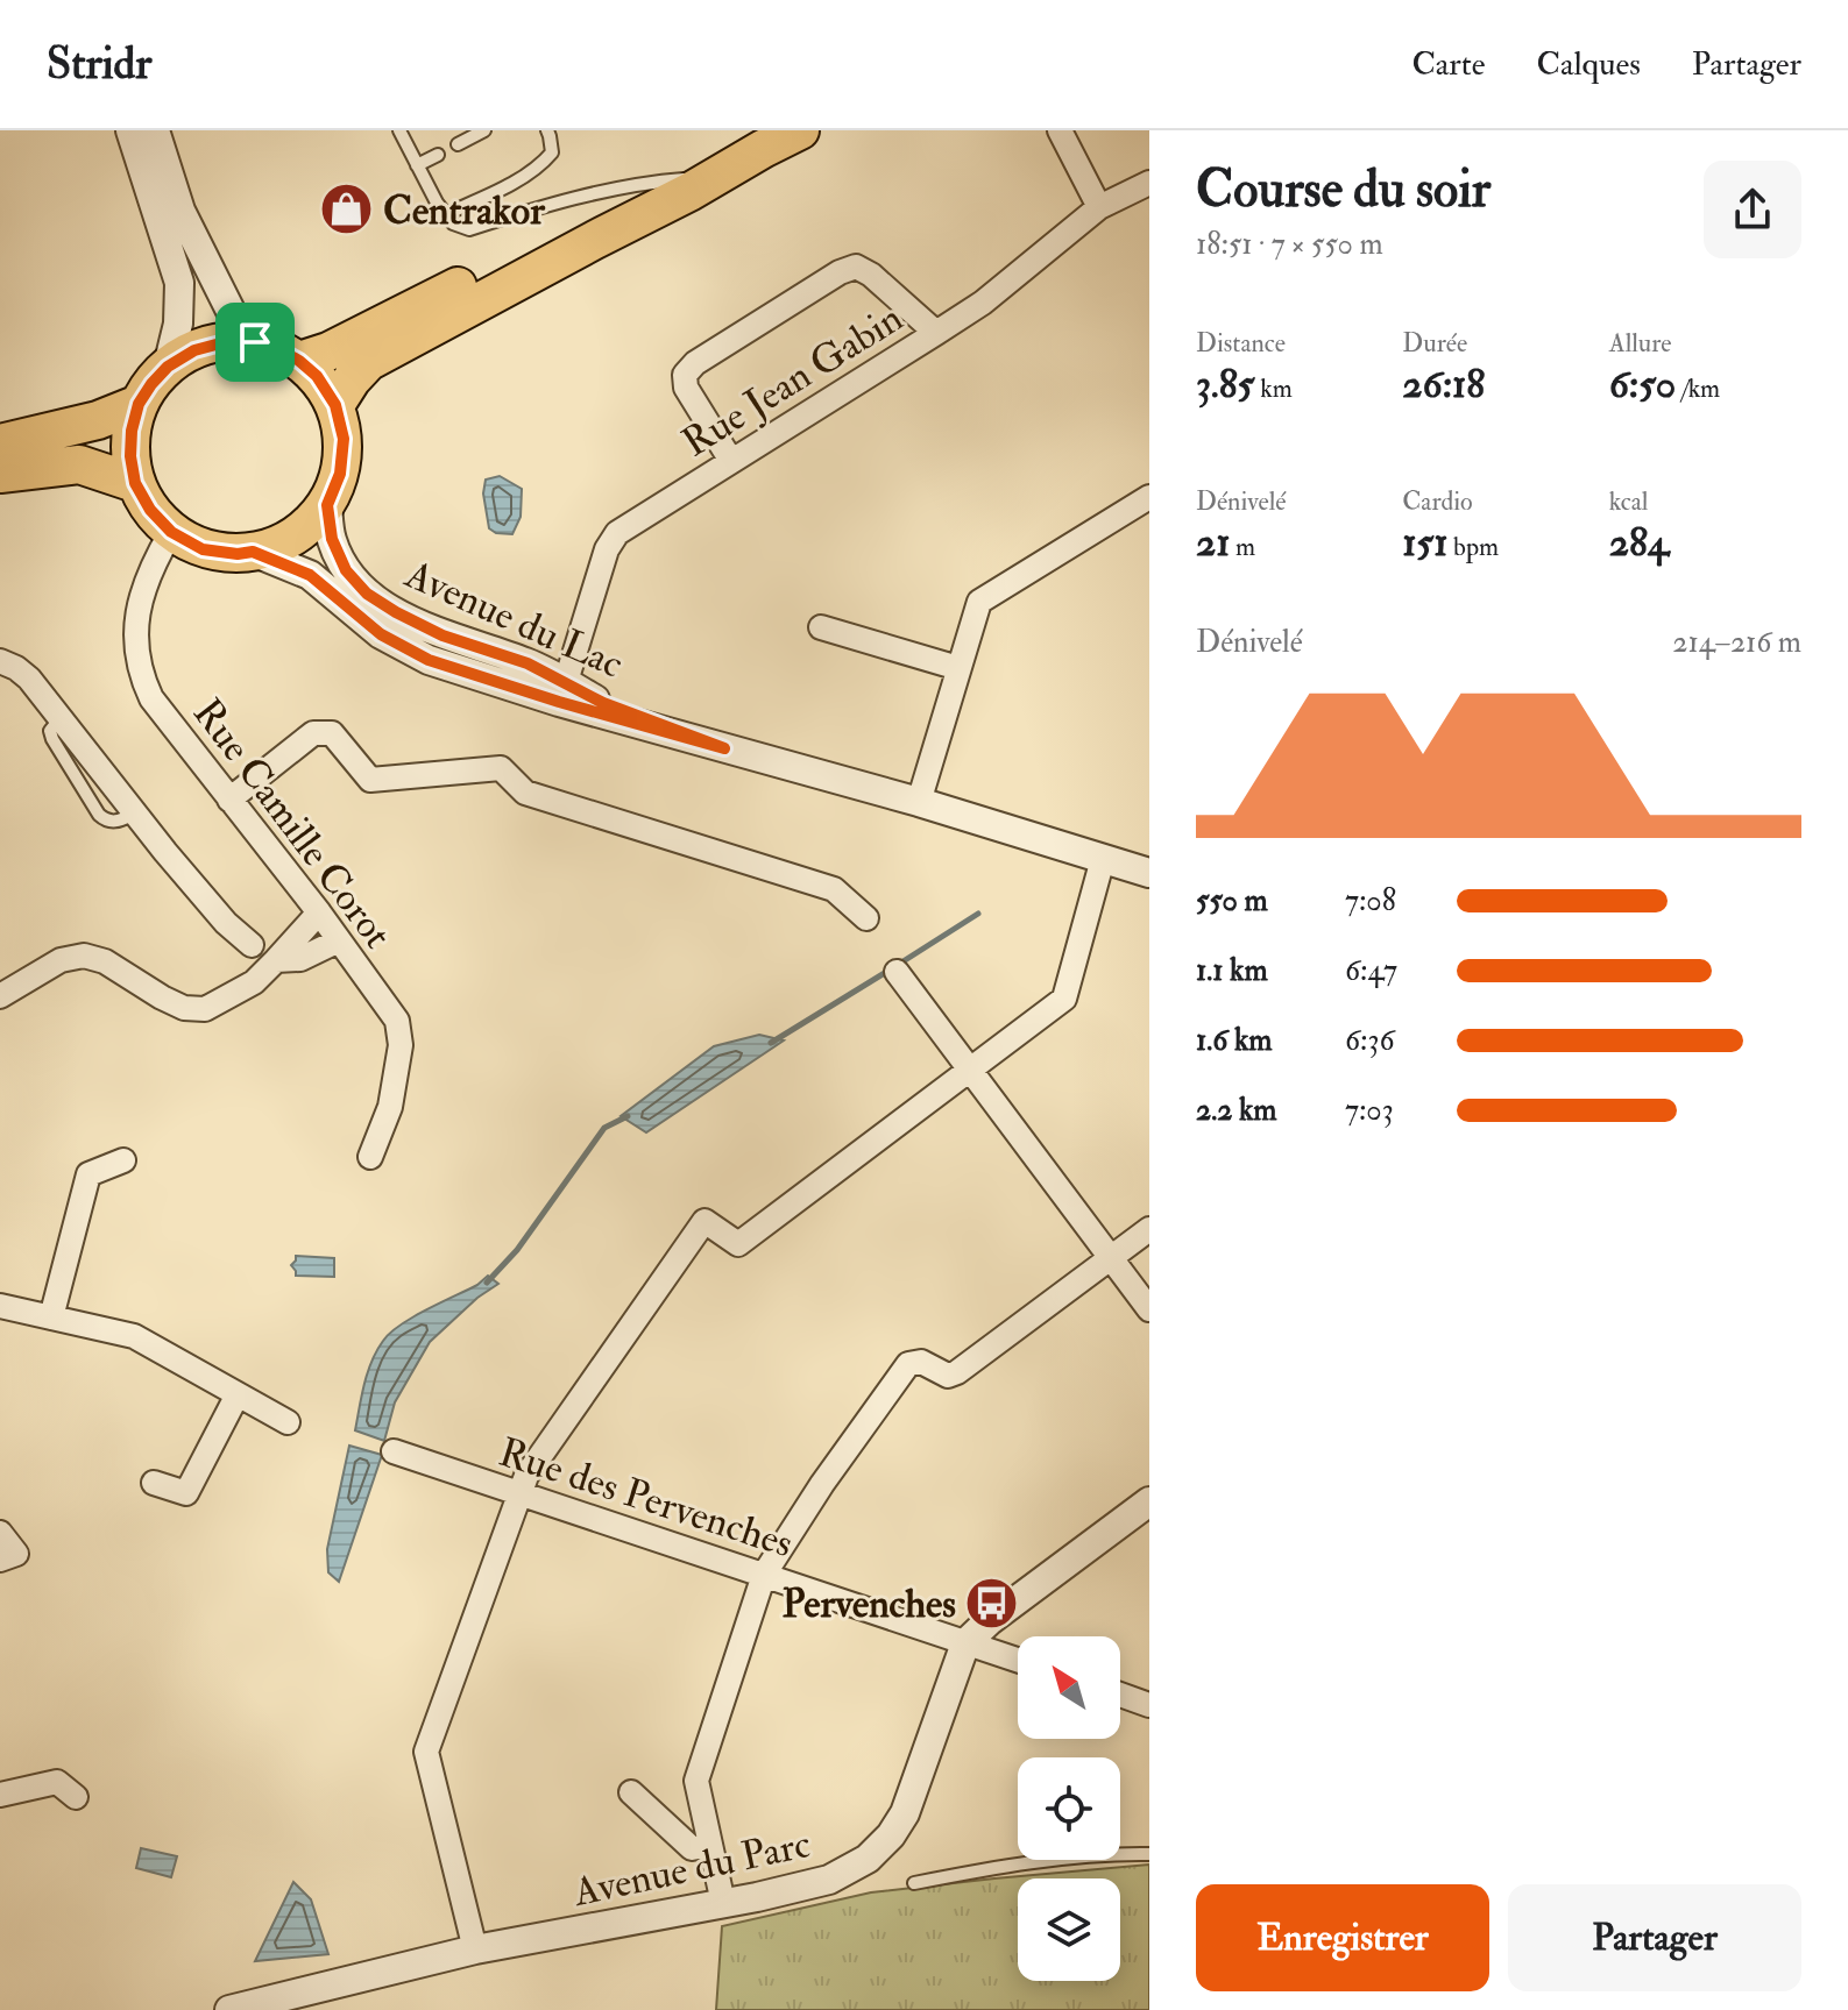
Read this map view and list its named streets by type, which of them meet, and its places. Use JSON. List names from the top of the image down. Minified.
{"streets":{"street":["Rue Jean Gabin","Avenue du Lac","Rue Camille Corot","Rue des Pervenches","Avenue du Parc"]},"crossings":[["Rue Jean Gabin","Avenue du Lac"],["Avenue du Lac","Rue Camille Corot"],["Rue des Pervenches","Avenue du Parc"]],"places":{"shop":["Centrakor"],"bus stop":["Pervenches"]},"north":"top left","page":{"header":"Stridr","nav":["Carte","Calques","Partager"],"heading":["Course du soir","18:51 · 7 × 550 m"],"stats":[["Distance","3.85 km"],["Durée","26:18"],["Allure","6:50 /km"],["Dénivelé","21 m"],["Cardio","151 bpm"],["kcal","284"]],"chart":["Dénivelé","214–216 m"],"list":[{"name":"550 m","note":"7:08"},{"name":"1.1 km","note":"6:47"},{"name":"1.6 km","note":"6:36"},{"name":"2.2 km","note":"7:03"}],"buttons":["Enregistrer","Partager"]}}
